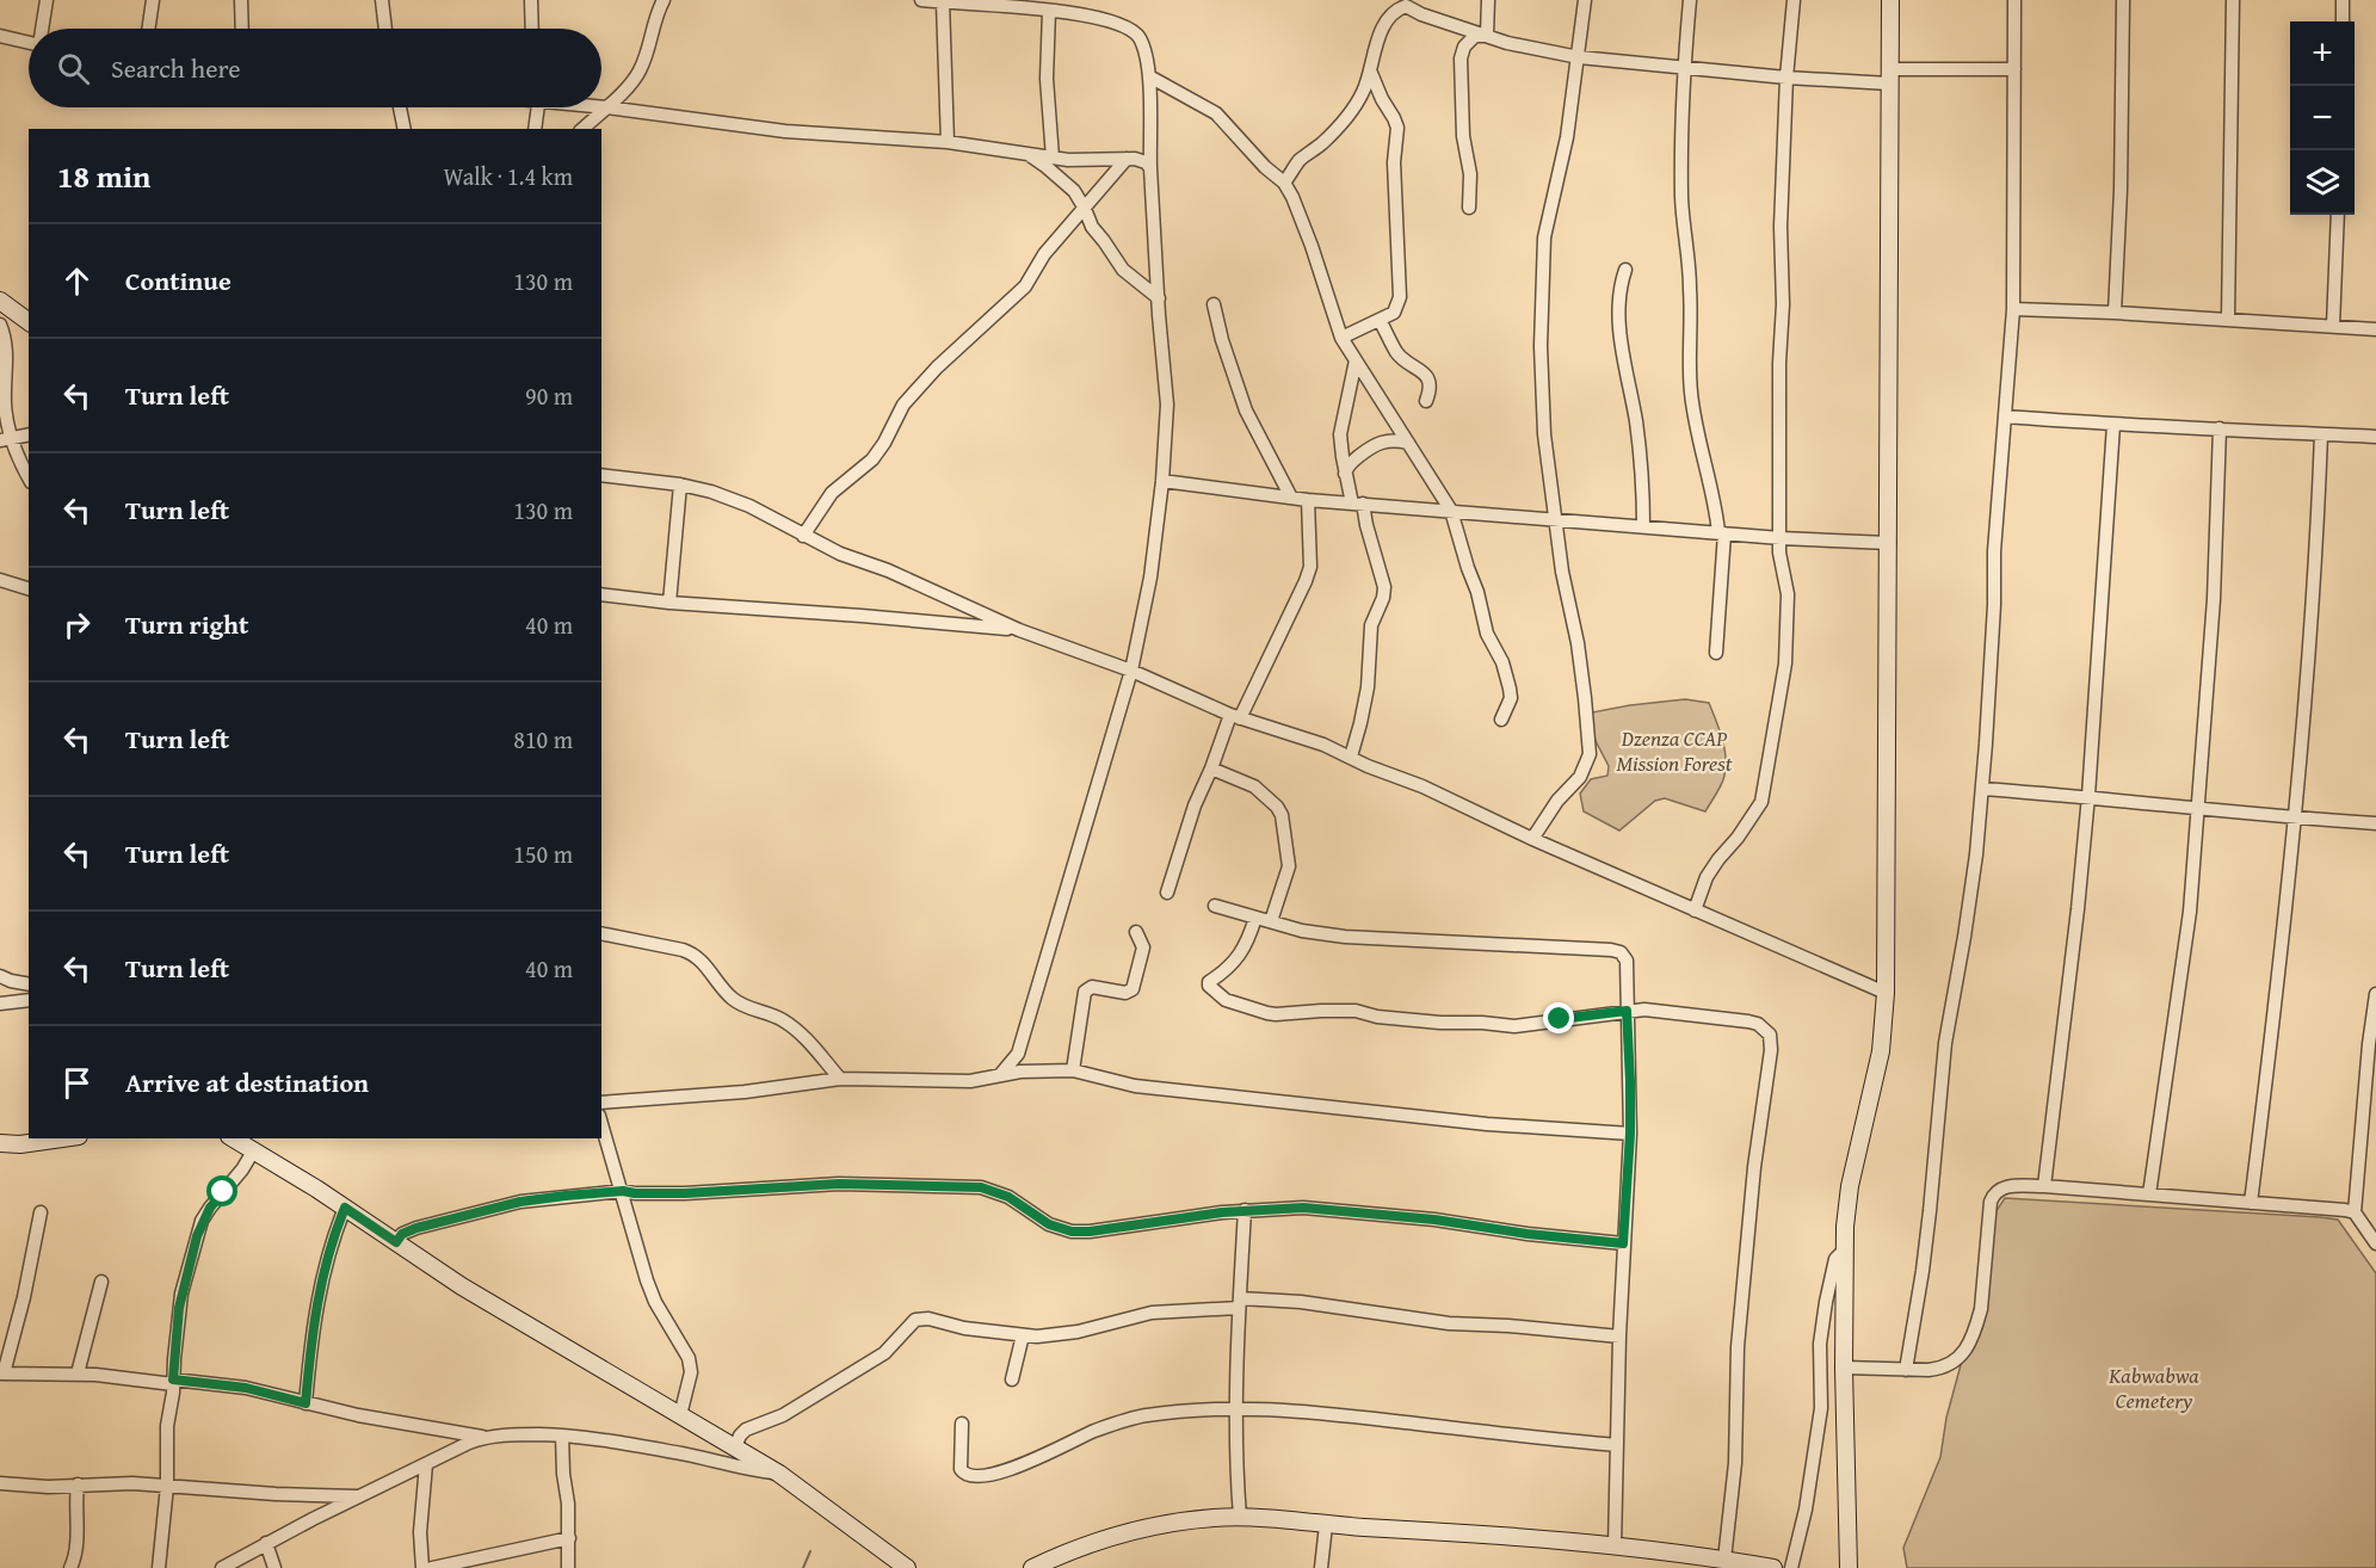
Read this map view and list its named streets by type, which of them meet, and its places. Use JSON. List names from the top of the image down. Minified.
{"parks":["Dzenza CCAP Mission Forest","Kabwabwa Cemetery"],"page":{"map_buttons":["+","−"],"search":"Search here","heading":["18 min","Walk · 1.4 km"],"list":[["Continue","130 m"],["Turn left","90 m"],["Turn left","130 m"],["Turn right","40 m"],["Turn left","810 m"],["Turn left","150 m"],["Turn left","40 m"],"Arrive at destination"]}}
